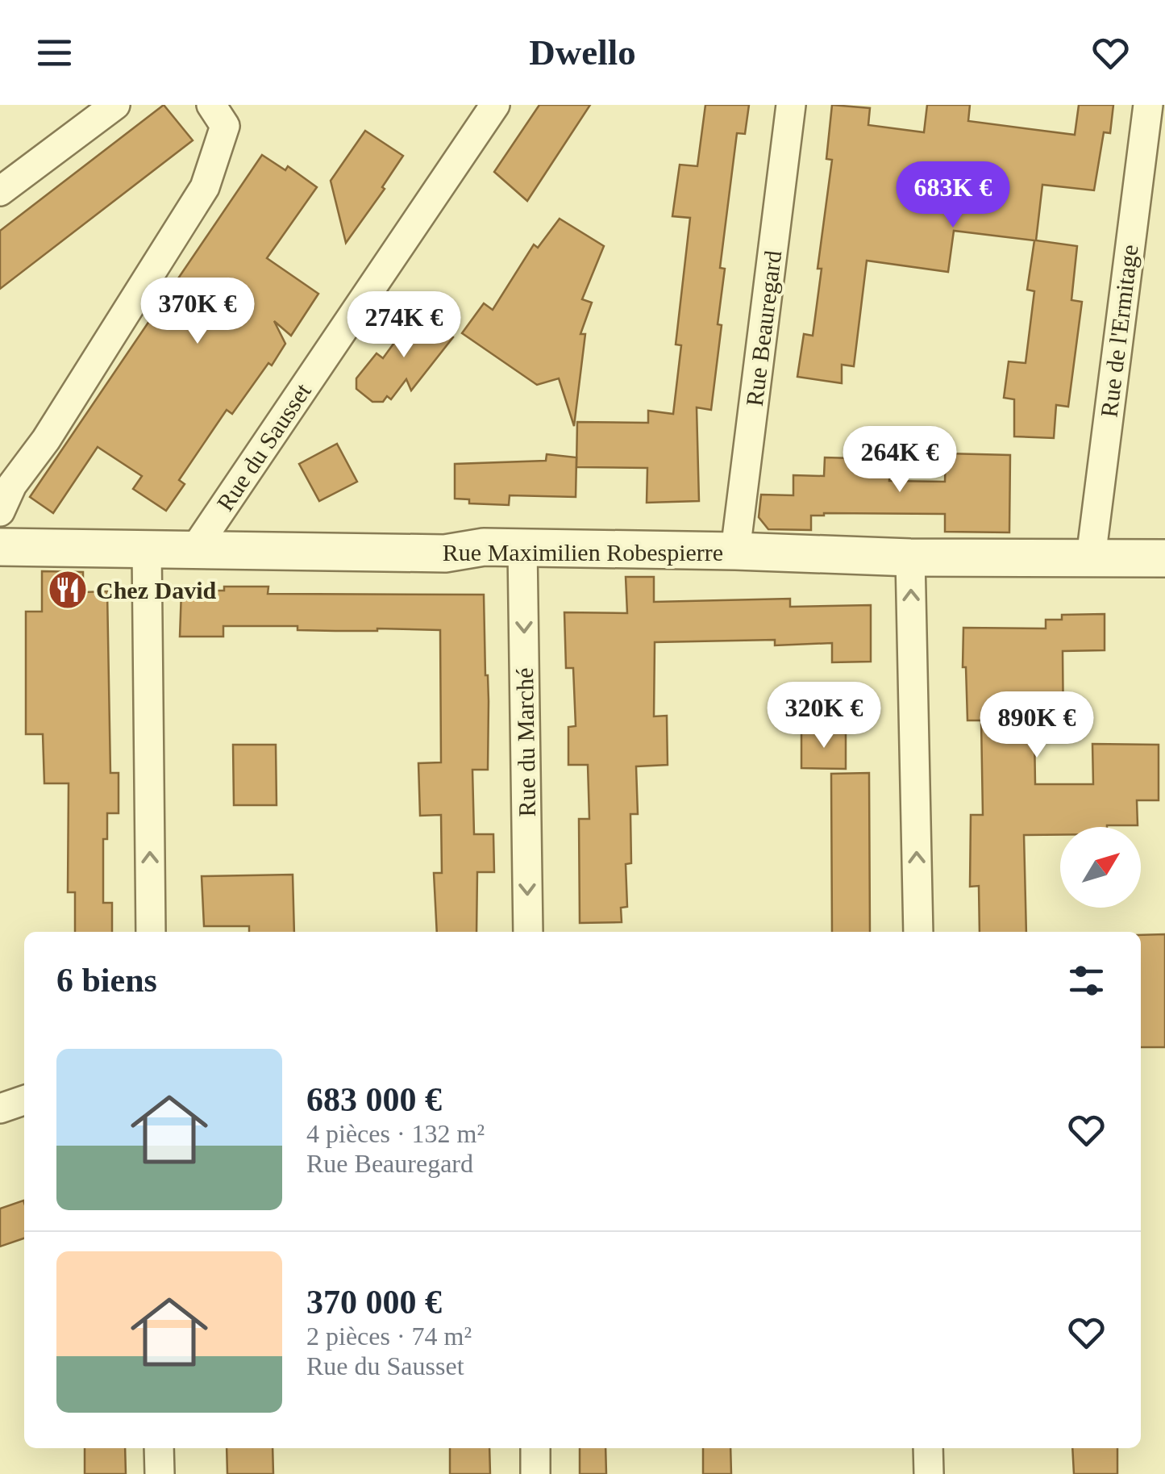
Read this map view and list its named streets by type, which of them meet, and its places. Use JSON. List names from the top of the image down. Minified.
{"streets":{"street":["Rue Beauregard","Rue de l'Ermitage","Rue du Sausset","Rue Maximilien Robespierre","Rue du Marché"]},"crossings":[["Rue Beauregard","Rue Maximilien Robespierre"],["Rue de l'Ermitage","Rue Maximilien Robespierre"],["Rue du Sausset","Rue Maximilien Robespierre"],["Rue Maximilien Robespierre","Rue du Marché"]],"one_way":["Rue du Marché"],"places":{"restaurant":["Chez David"]},"north":"top right","page":{"header":"Dwello","price":["683K €","370K €","274K €","264K €","320K €","890K €"],"heading":"6 biens","list":[{"name":"683 000 €","note":"4 pièces · 132 m² · Rue Beauregard"},{"name":"370 000 €","note":"2 pièces · 74 m² · Rue du Sausset"}]}}
